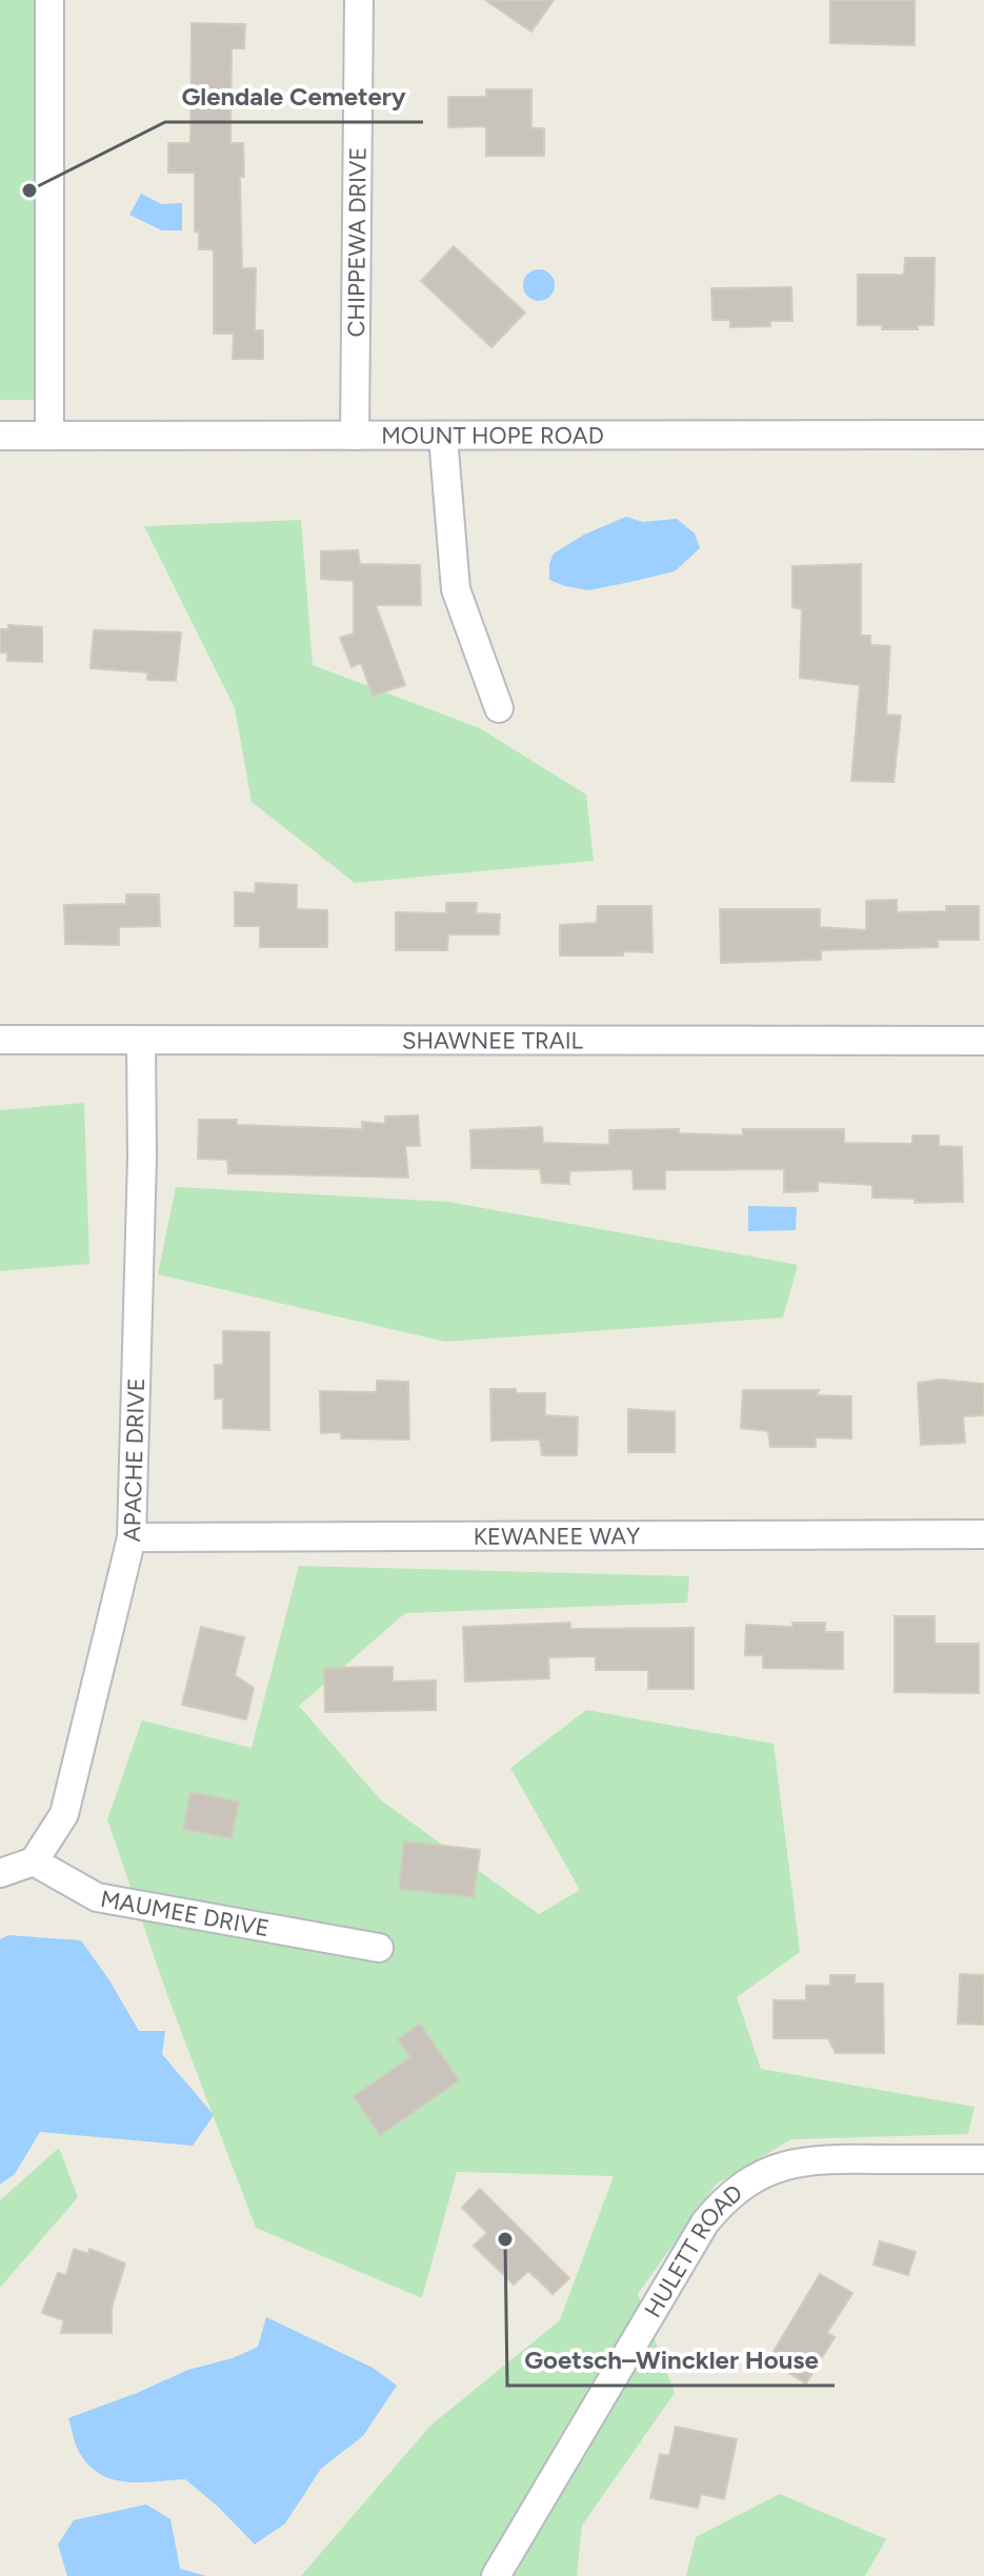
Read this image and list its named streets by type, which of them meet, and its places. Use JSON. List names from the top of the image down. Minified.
{"streets":{"street":["CHIPPEWA DRIVE","MOUNT HOPE ROAD","SHAWNEE TRAIL","APACHE DRIVE","KEWANEE WAY","MAUMEE DRIVE","HULETT ROAD"]},"crossings":[["CHIPPEWA DRIVE","MOUNT HOPE ROAD"],["SHAWNEE TRAIL","APACHE DRIVE"],["APACHE DRIVE","KEWANEE WAY"],["APACHE DRIVE","MAUMEE DRIVE"]],"places":["Glendale Cemetery","Goetsch–Winckler House"]}
